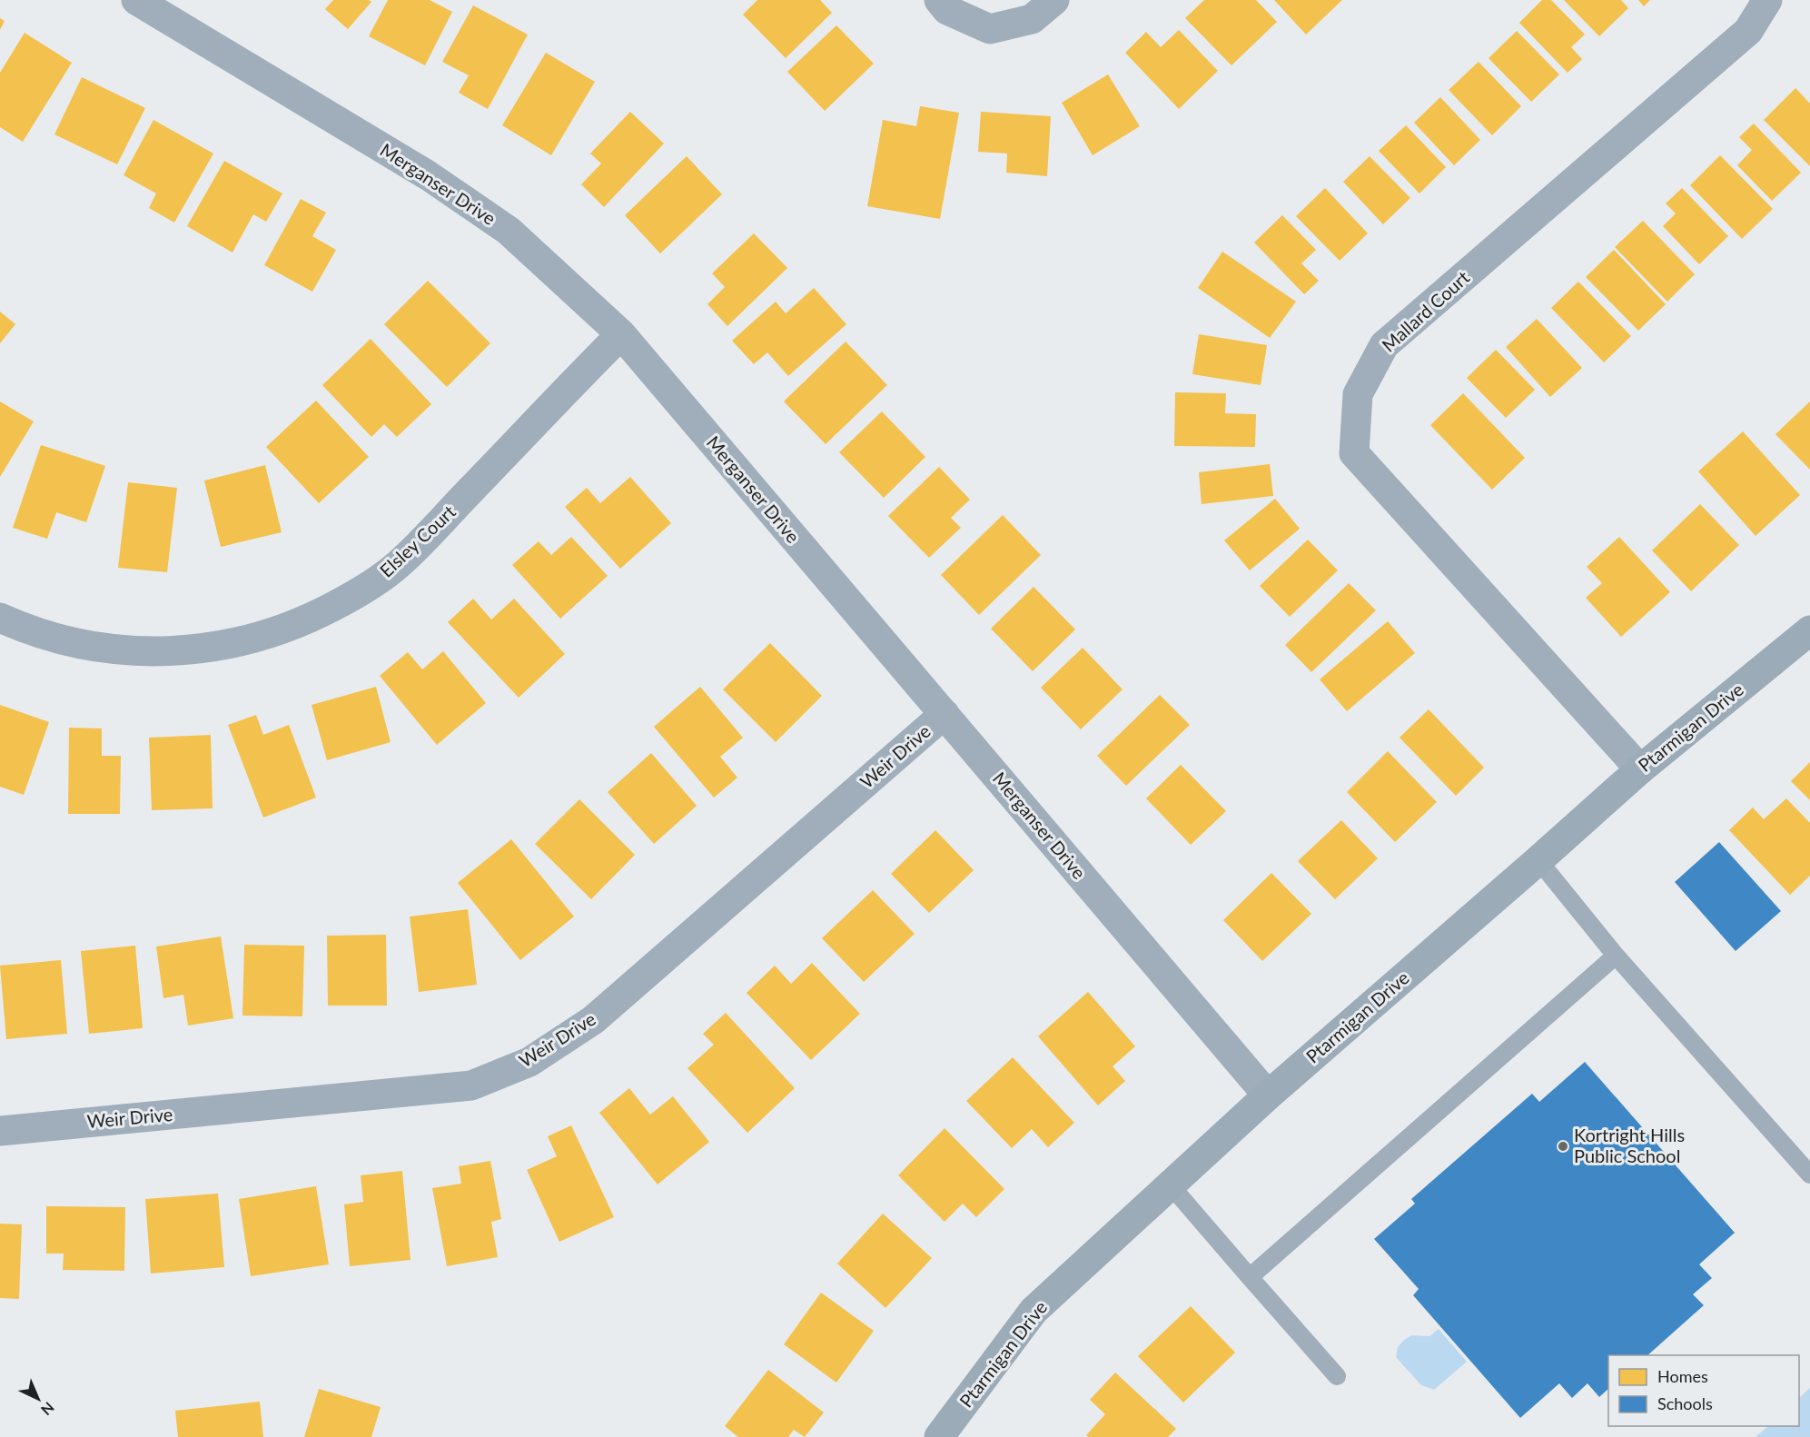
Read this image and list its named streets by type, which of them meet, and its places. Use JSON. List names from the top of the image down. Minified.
{"streets":{"street":["Merganser Drive","Mallard Court","Elsley Court","Ptarmigan Drive","Weir Drive"]},"crossings":[["Merganser Drive","Elsley Court"],["Merganser Drive","Ptarmigan Drive"],["Merganser Drive","Weir Drive"],["Mallard Court","Ptarmigan Drive"]],"places":["Kortright Hills Public School"],"legend":["Homes","Schools"],"north":"bottom right"}
